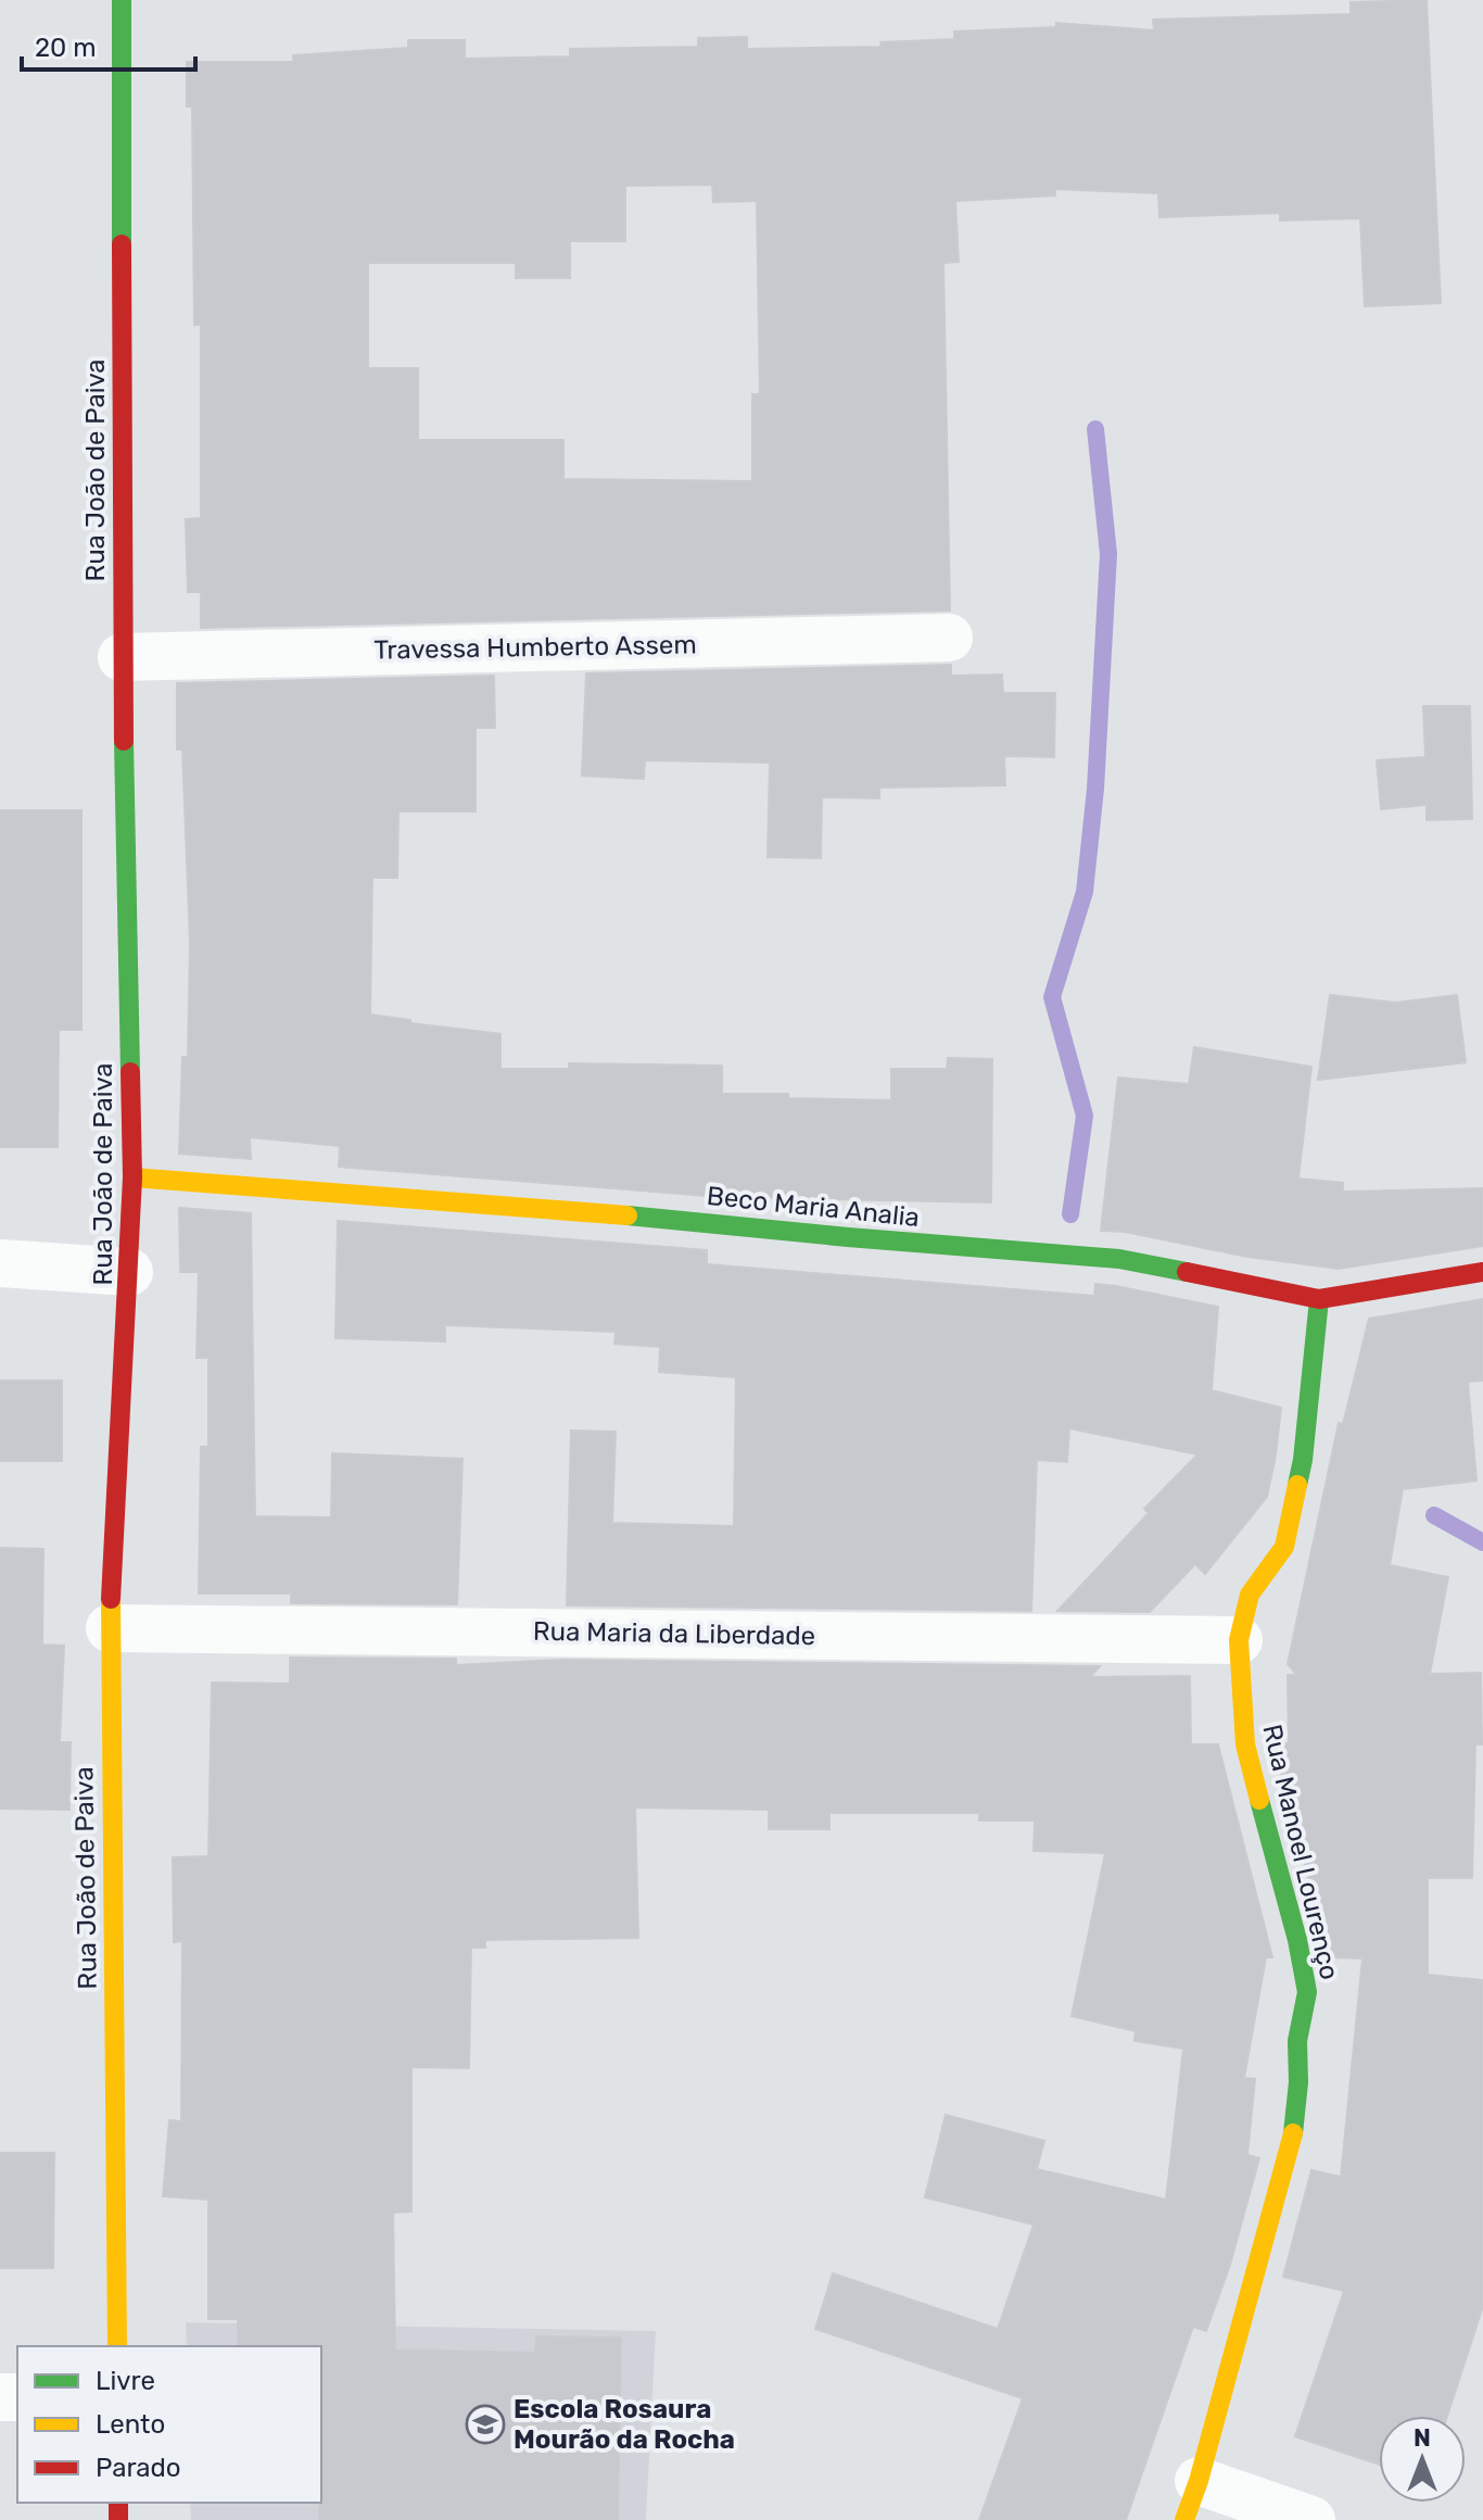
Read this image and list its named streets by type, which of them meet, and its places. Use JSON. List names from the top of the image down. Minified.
{"streets":{"street":["Rua João de Paiva","Travessa Humberto Assem","Beco Maria Analia","Rua Maria da Liberdade","Rua Manoel Lourenço"]},"crossings":[["Rua João de Paiva","Travessa Humberto Assem"],["Rua João de Paiva","Beco Maria Analia"],["Rua João de Paiva","Rua Maria da Liberdade"],["Beco Maria Analia","Rua Manoel Lourenço"],["Rua Maria da Liberdade","Rua Manoel Lourenço"]],"places":{"school or university":["Escola Rosaura Mourão da Rocha"]},"legend":["Livre","Lento","Parado"],"scale_bar":"20 m","north":"top"}
